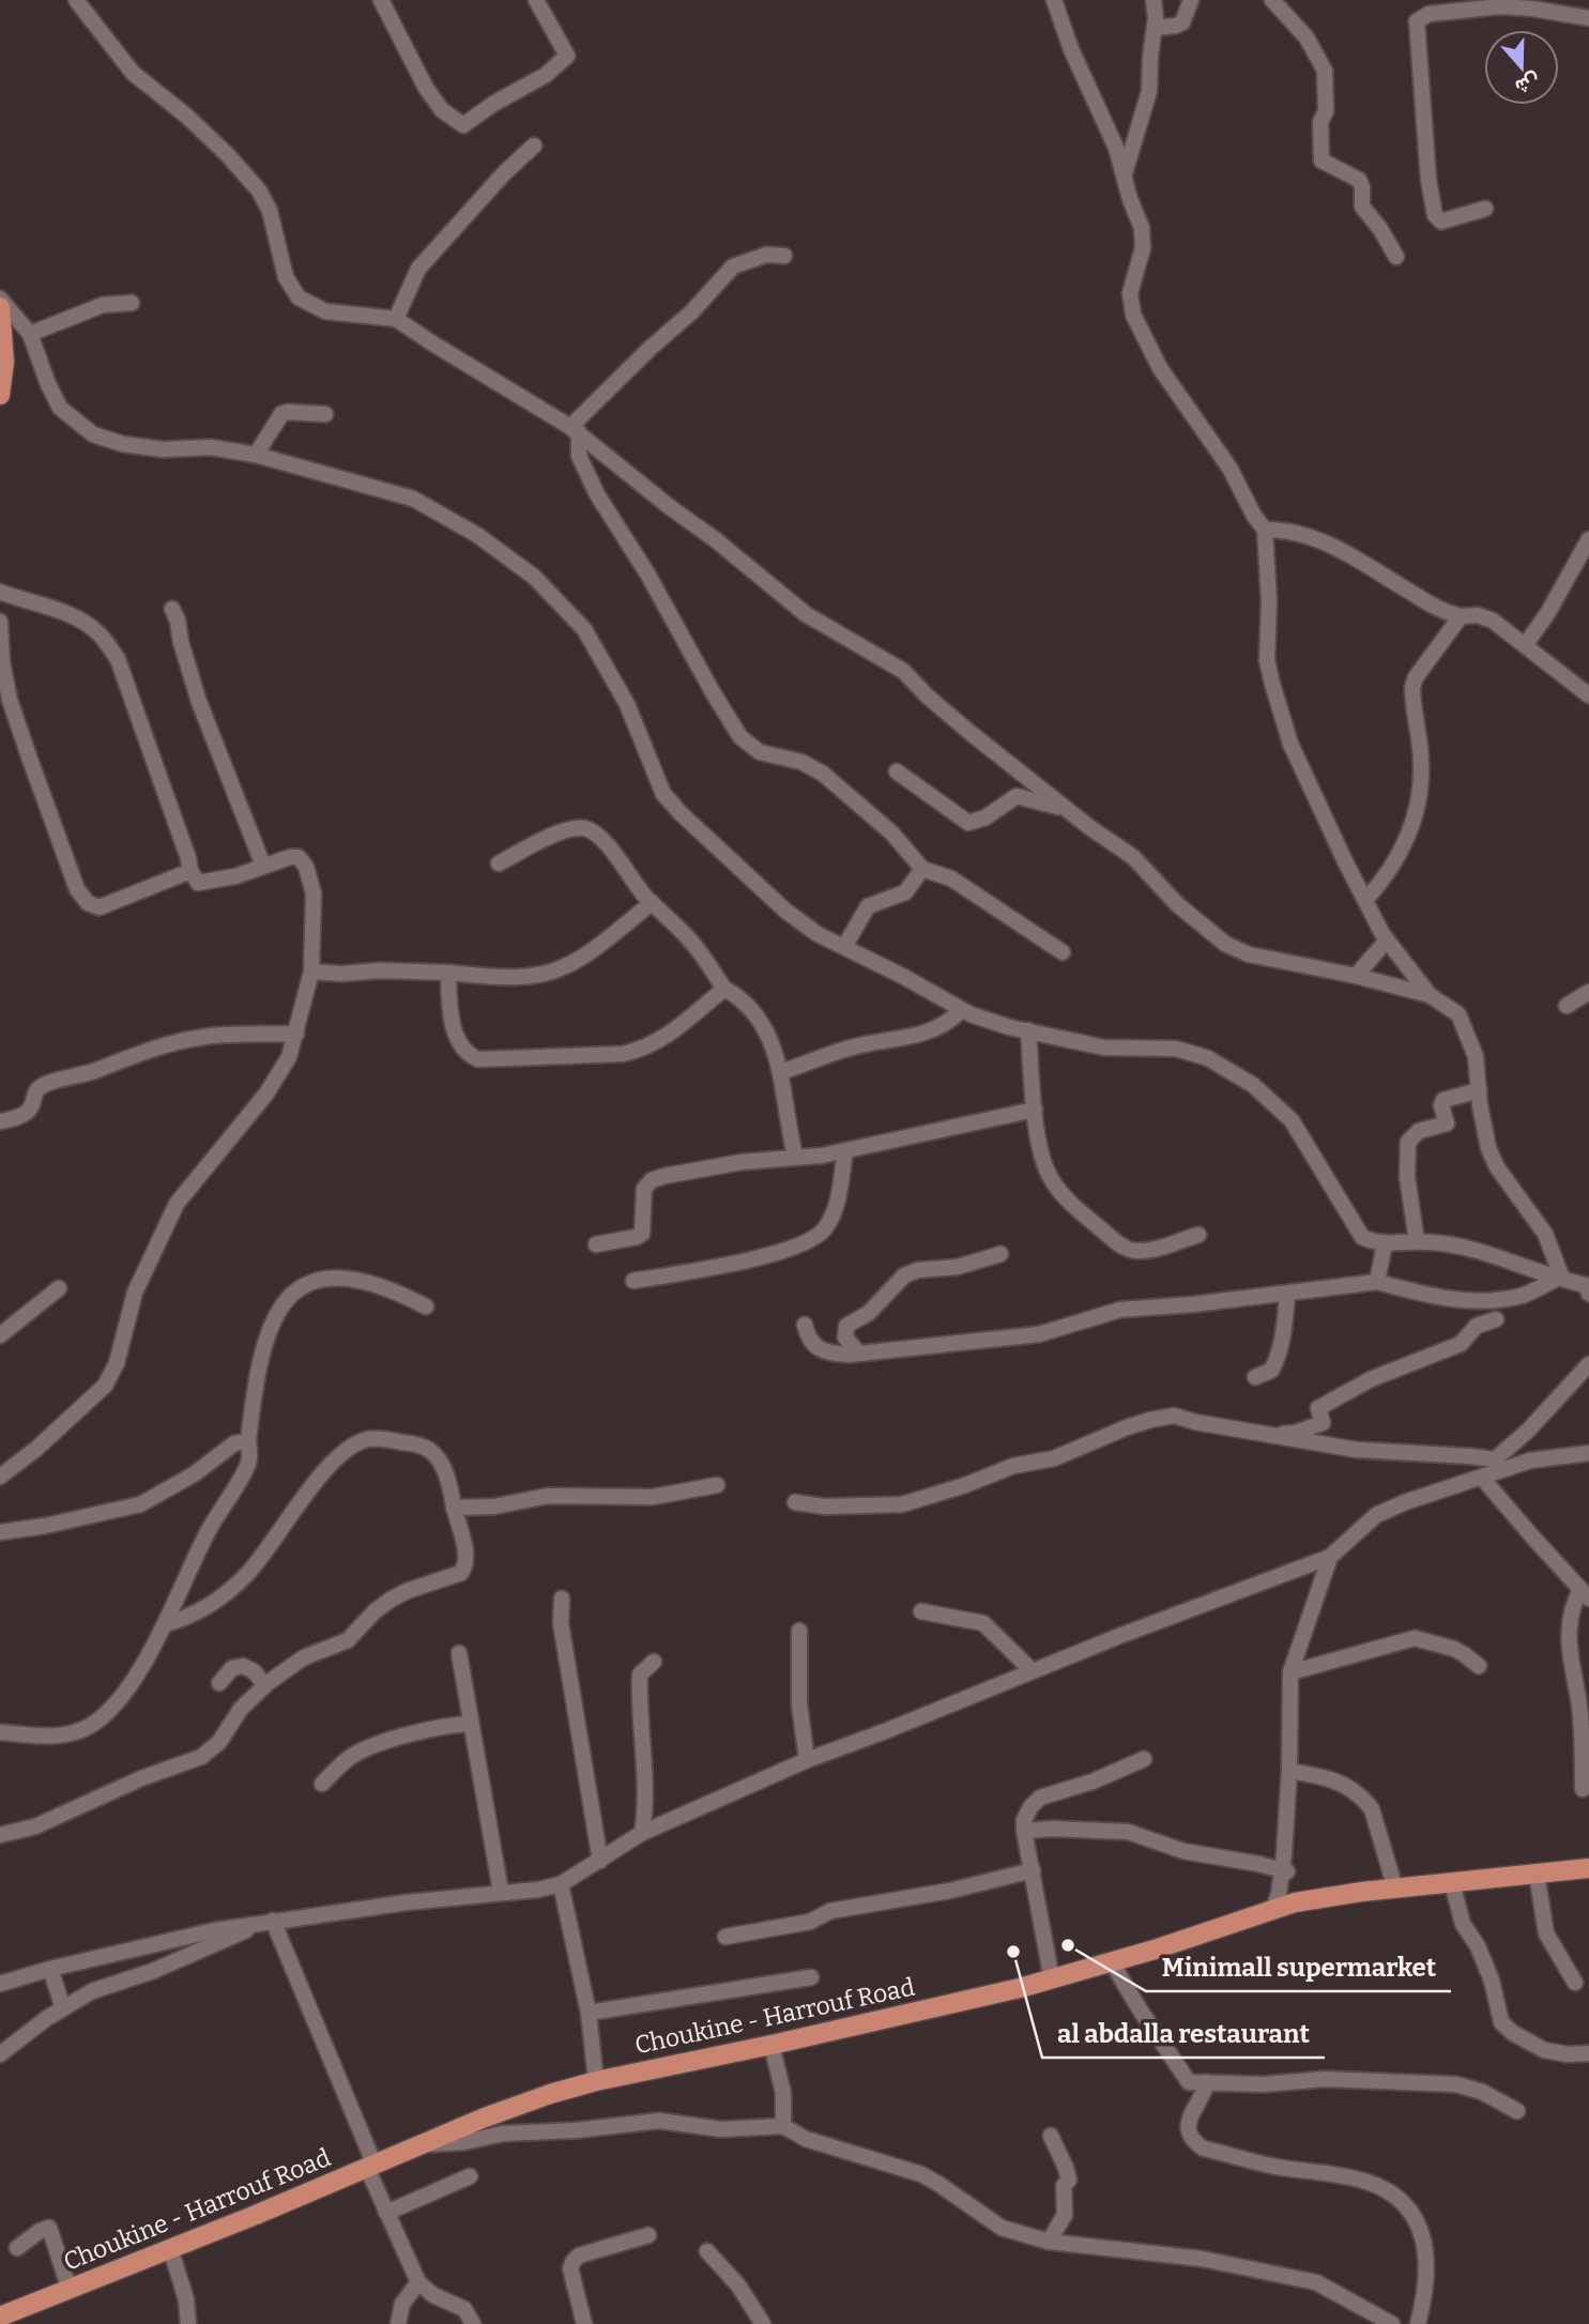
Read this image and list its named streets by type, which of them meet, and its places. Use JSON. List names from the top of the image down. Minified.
{"streets":{"main road":["Choukine - Harrouf Road"]},"places":["Minimall supermarket","al abdalla restaurant"],"north":"bottom"}
